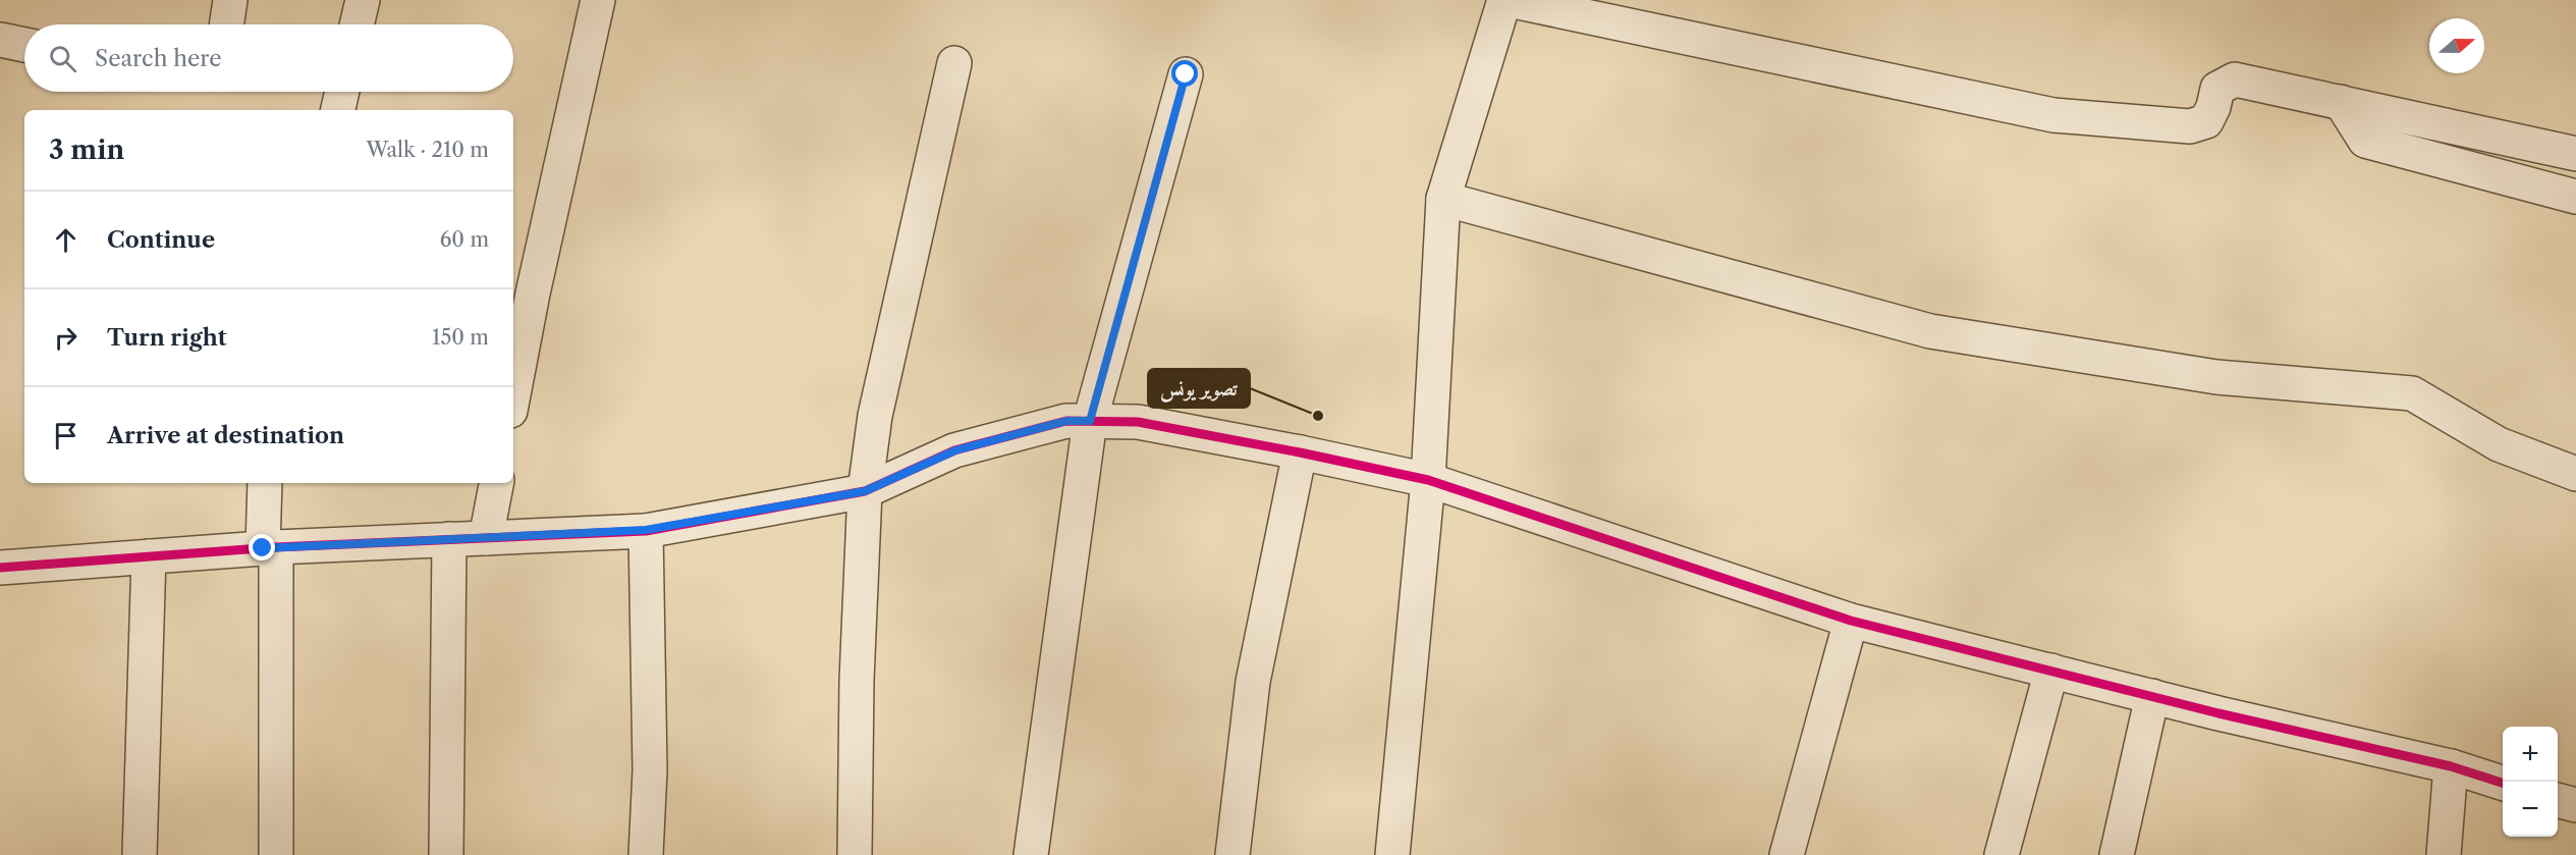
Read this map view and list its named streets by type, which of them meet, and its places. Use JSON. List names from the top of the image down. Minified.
{"places":["تصوير يونس"],"north":"right","page":{"search":"Search here","heading":["3 min","Walk · 210 m"],"list":[["Continue","60 m"],["Turn right","150 m"],"Arrive at destination"],"map_buttons":["+","−"]}}
